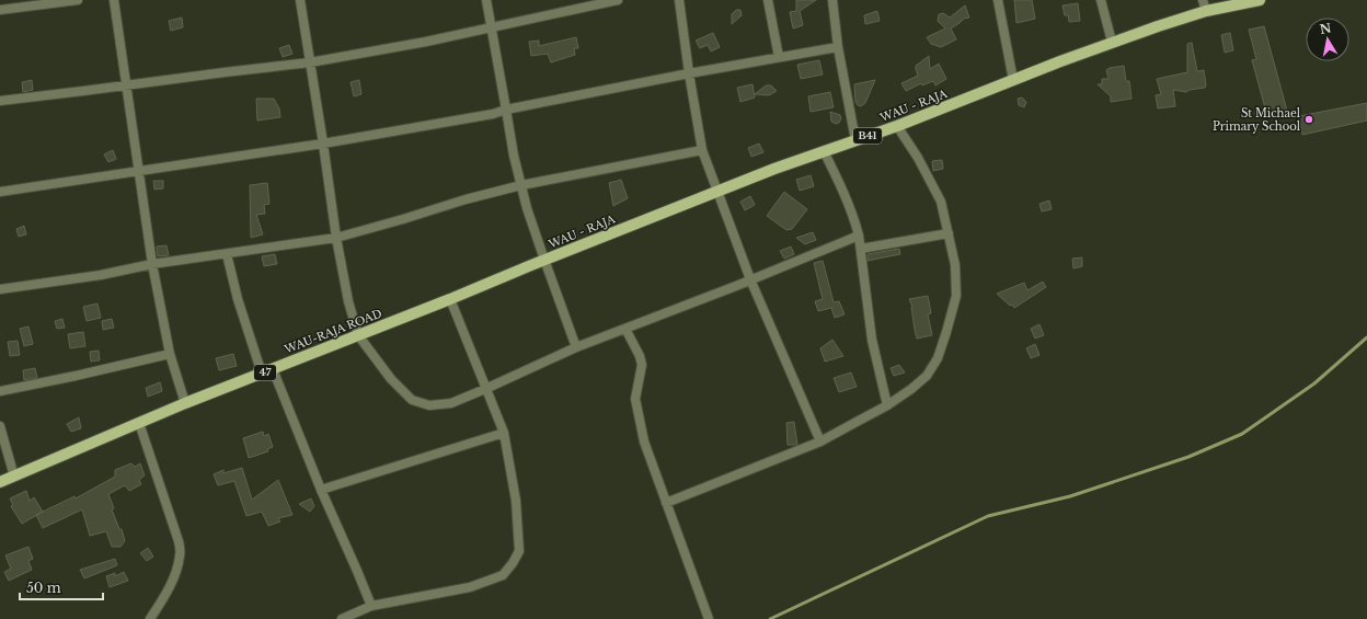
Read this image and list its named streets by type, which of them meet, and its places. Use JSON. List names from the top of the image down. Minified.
{"streets":{"main road":["WAU - RAJA","B41","WAU-RAJA ROAD","47"]},"crossings":[["WAU - RAJA","WAU-RAJA ROAD"]],"places":["St Michael Primary School"],"scale_bar":"50 m","north":"top"}
